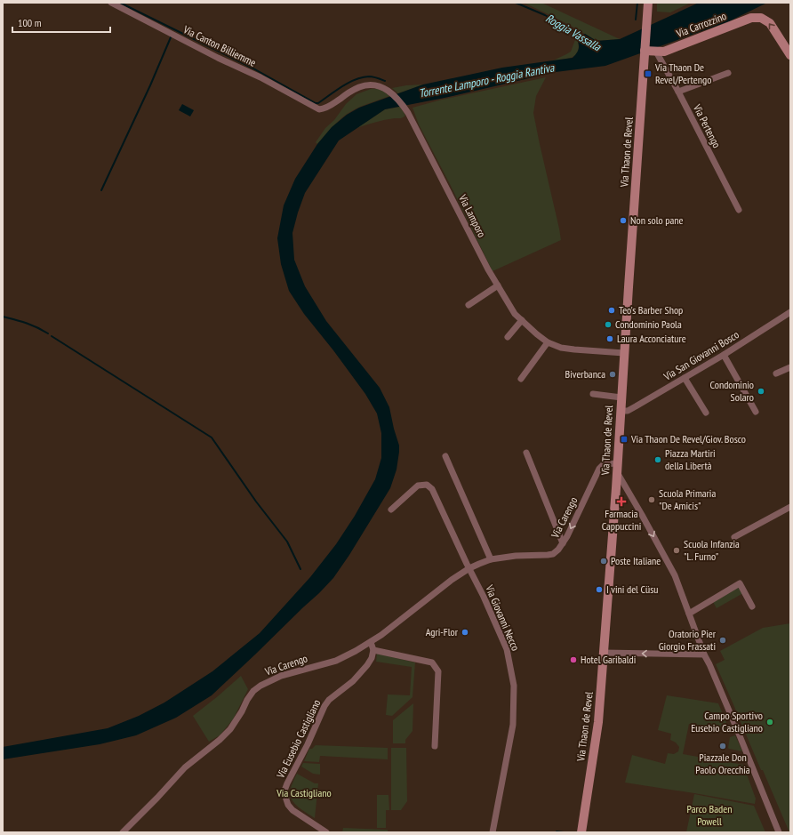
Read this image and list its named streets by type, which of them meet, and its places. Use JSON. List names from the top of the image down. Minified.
{"streets":{"main road":["Via Carrozzino","Via Thaon de Revel"],"street":["Via Canton Billiemme","Via Pertengo","Via Lamporo","Via San Giovanni Bosco","Via Carengo","Via Giovanni Necco","Via Eusebio Castigliano"]},"crossings":[["Via Carrozzino","Via Pertengo"],["Via Carrozzino","Via Thaon de Revel"],["Via Canton Billiemme","Via Lamporo"],["Via Thaon de Revel","Via Lamporo"],["Via Thaon de Revel","Via San Giovanni Bosco"],["Via Thaon de Revel","Via Carengo"],["Via Carengo","Via Giovanni Necco"]],"one_way":["Via Carrozzino"],"water":["Roggia Vassalla","Torrente Lamporo - Roggia Rantiva"],"parks":["Via Castigliano","Parco Baden Powell"],"places":{"transit":["Via Thaon De Revel/Pertengo","Via Thaon De Revel/Giov. Bosco"],"other":["Non solo pane","Teo's Barber Shop","Condominio Paola","Laura Acconciature","Biverbanca","Condominio Solaro","Piazza Martiri della Libertà","Scuola Primaria \"De Amicis\"","Scuola Infanzia \"L. Furno\"","Poste Italiane","I vini del Cüsu","Agri-Flor","Oratorio Pier Giorgio Frassati","Hotel Garibaldi","Campo Sportivo Eusebio Castigliano","Piazzale Don Paolo Orecchia"],"health":["Farmacia Cappuccini"]},"scale_bar":"100 m"}
